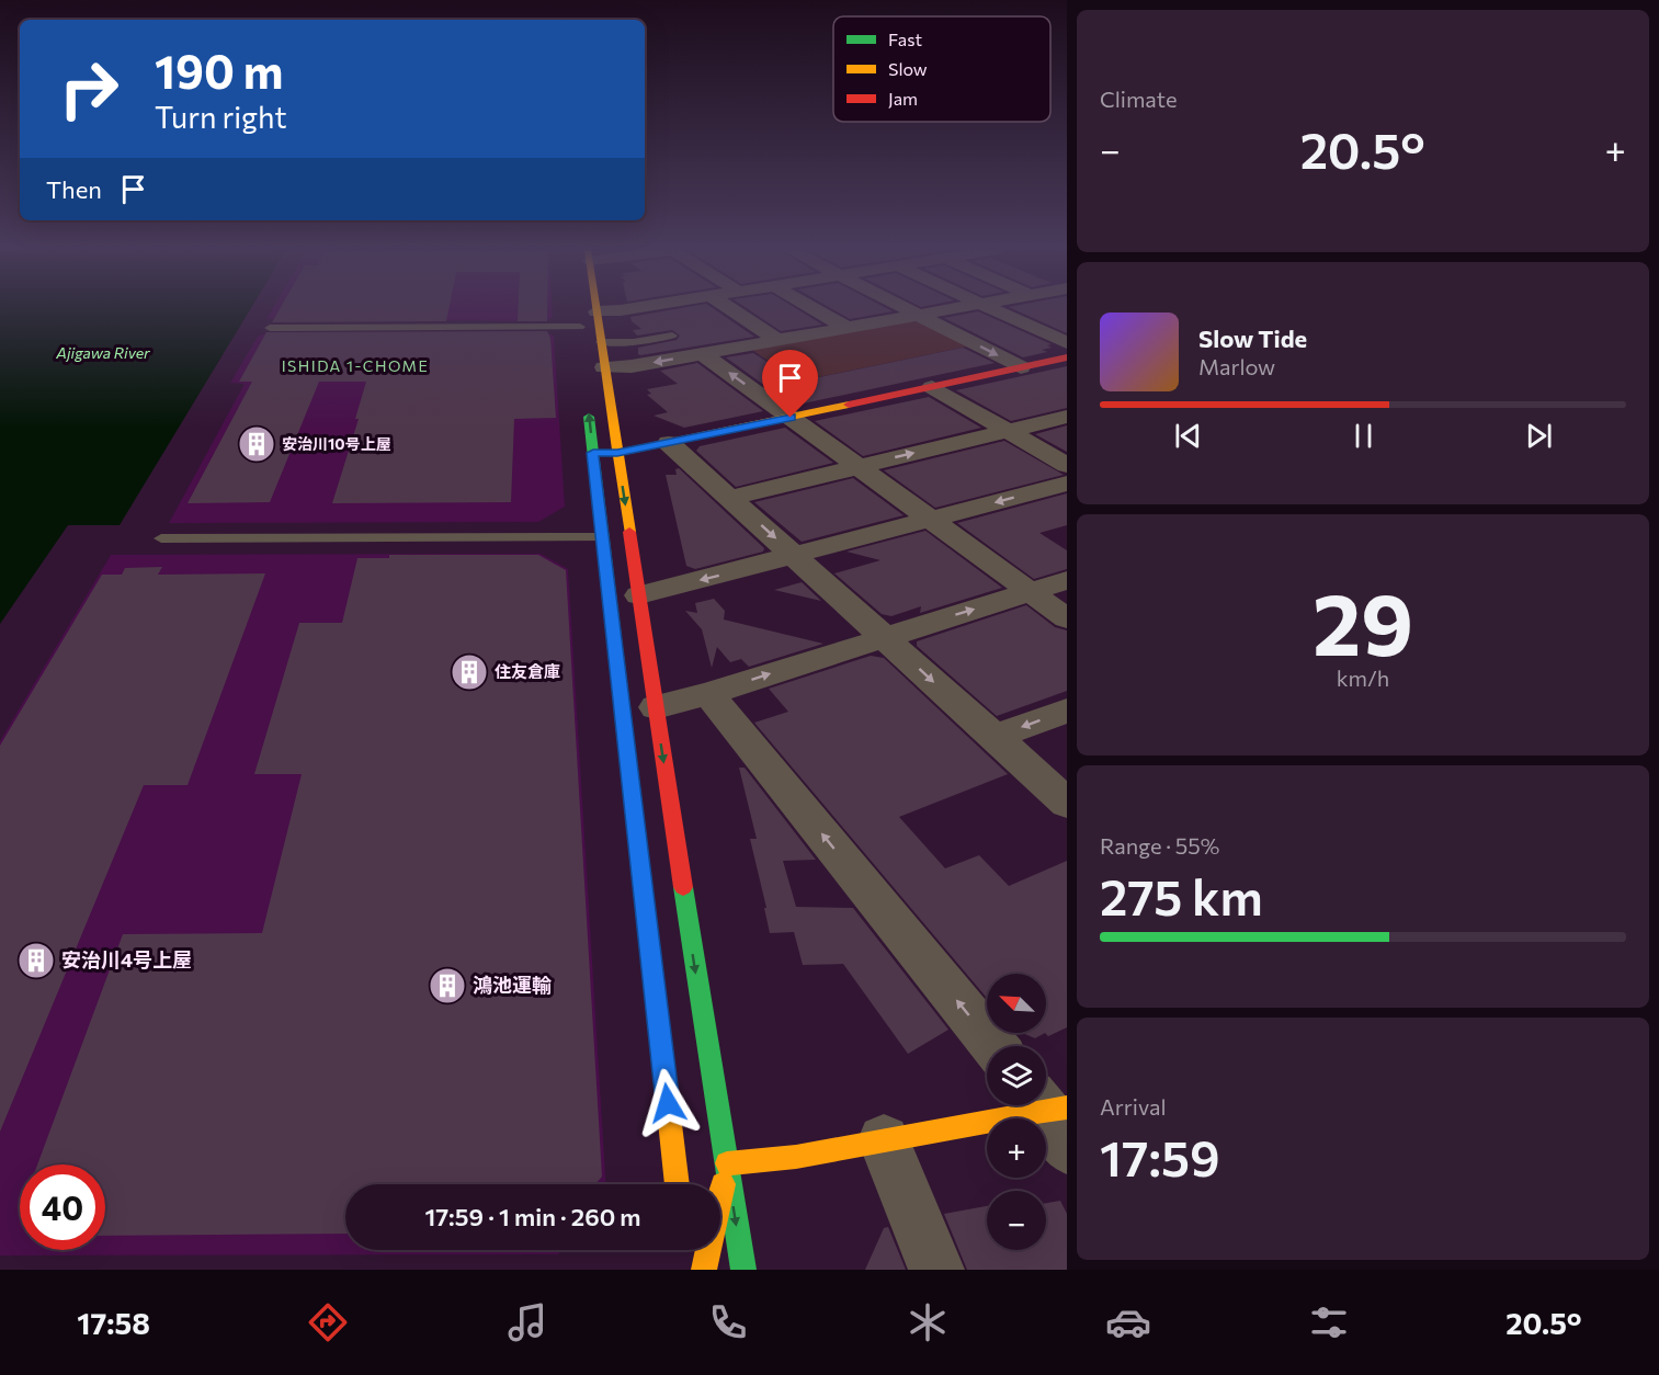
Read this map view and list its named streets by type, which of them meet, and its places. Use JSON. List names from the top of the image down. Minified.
{"districts":["ISHIDA 1-CHOME"],"water":["Ajigawa River"],"places":{"building":["安治川10号上屋","住友倉庫","安治川4号上屋","鴻池運輸"]},"legend":["Fast","Slow","Jam"],"north":"top left","page":{"tile":["Climate",["29","km/h"],["Range · 55%","275 km"],["Arrival","17:59"]],"turn":["190 m","Turn right"],"heat":["−","20.5°","+"],"then":"Then","song":["Slow Tide","Marlow"],"map_buttons":["+","−"],"limit":"40","trip":"17:59 · 1 min · 260 m","tabs":["17:58","20.5°"]}}
